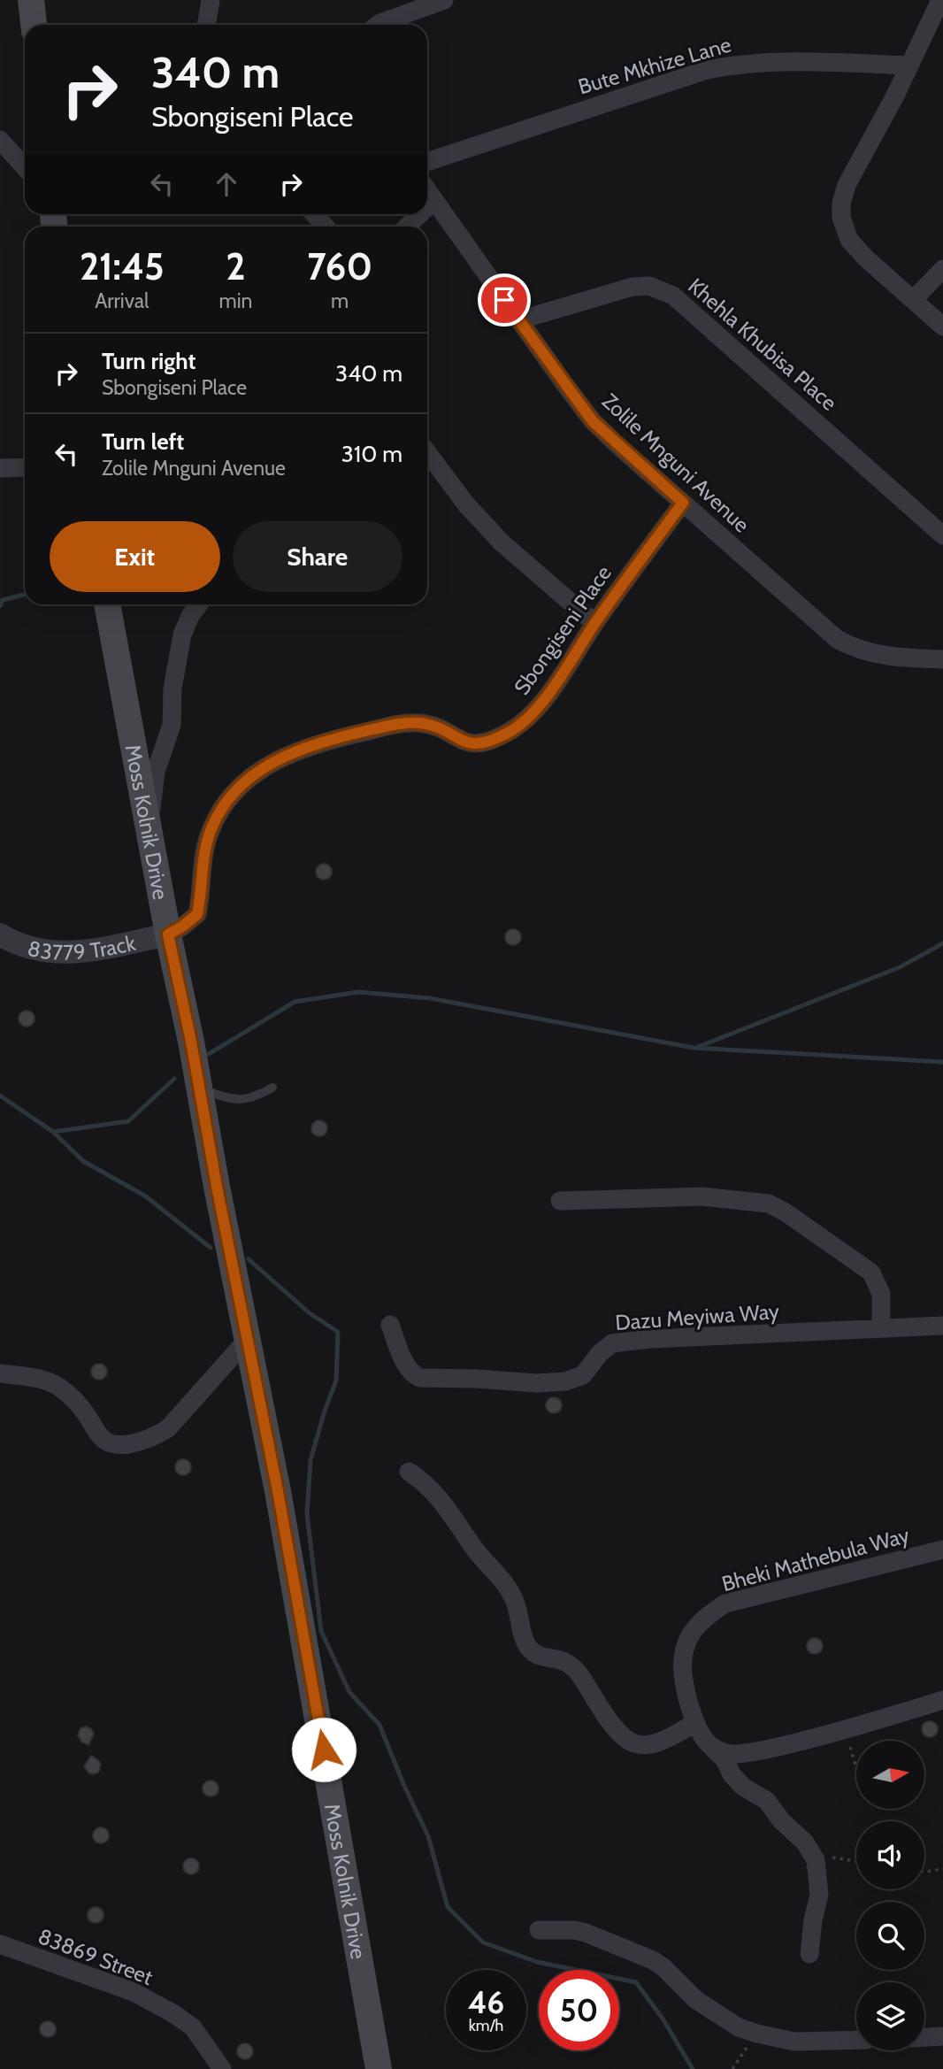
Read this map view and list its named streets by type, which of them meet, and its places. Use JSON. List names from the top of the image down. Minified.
{"streets":{"main road":["Moss Kolnik Drive"],"street":["Bute Mkhize Lane","Khehla Khubisa Place","Zolile Mnguni Avenue","Sbongiseni Place","83779 Track","Dazu Meyiwa Way","Bheki Mathebula Way","83869 Street"]},"crossings":[["Khehla Khubisa Place","Zolile Mnguni Avenue"],["Zolile Mnguni Avenue","Sbongiseni Place"],["Sbongiseni Place","Moss Kolnik Drive"],["Sbongiseni Place","83779 Track"],["Moss Kolnik Drive","83779 Track"]],"north":"right","page":{"turn":["340 m","Sbongiseni Place"],"eta":["21:45","Arrival","2","min","760","m"],"list":[{"name":"Turn right","note":"Sbongiseni Place","value":"340 m"},{"name":"Turn left","note":"Zolile Mnguni Avenue","value":"310 m"}],"buttons":["Exit","Share"],"speed":"46 km/h","limit":"50"}}
